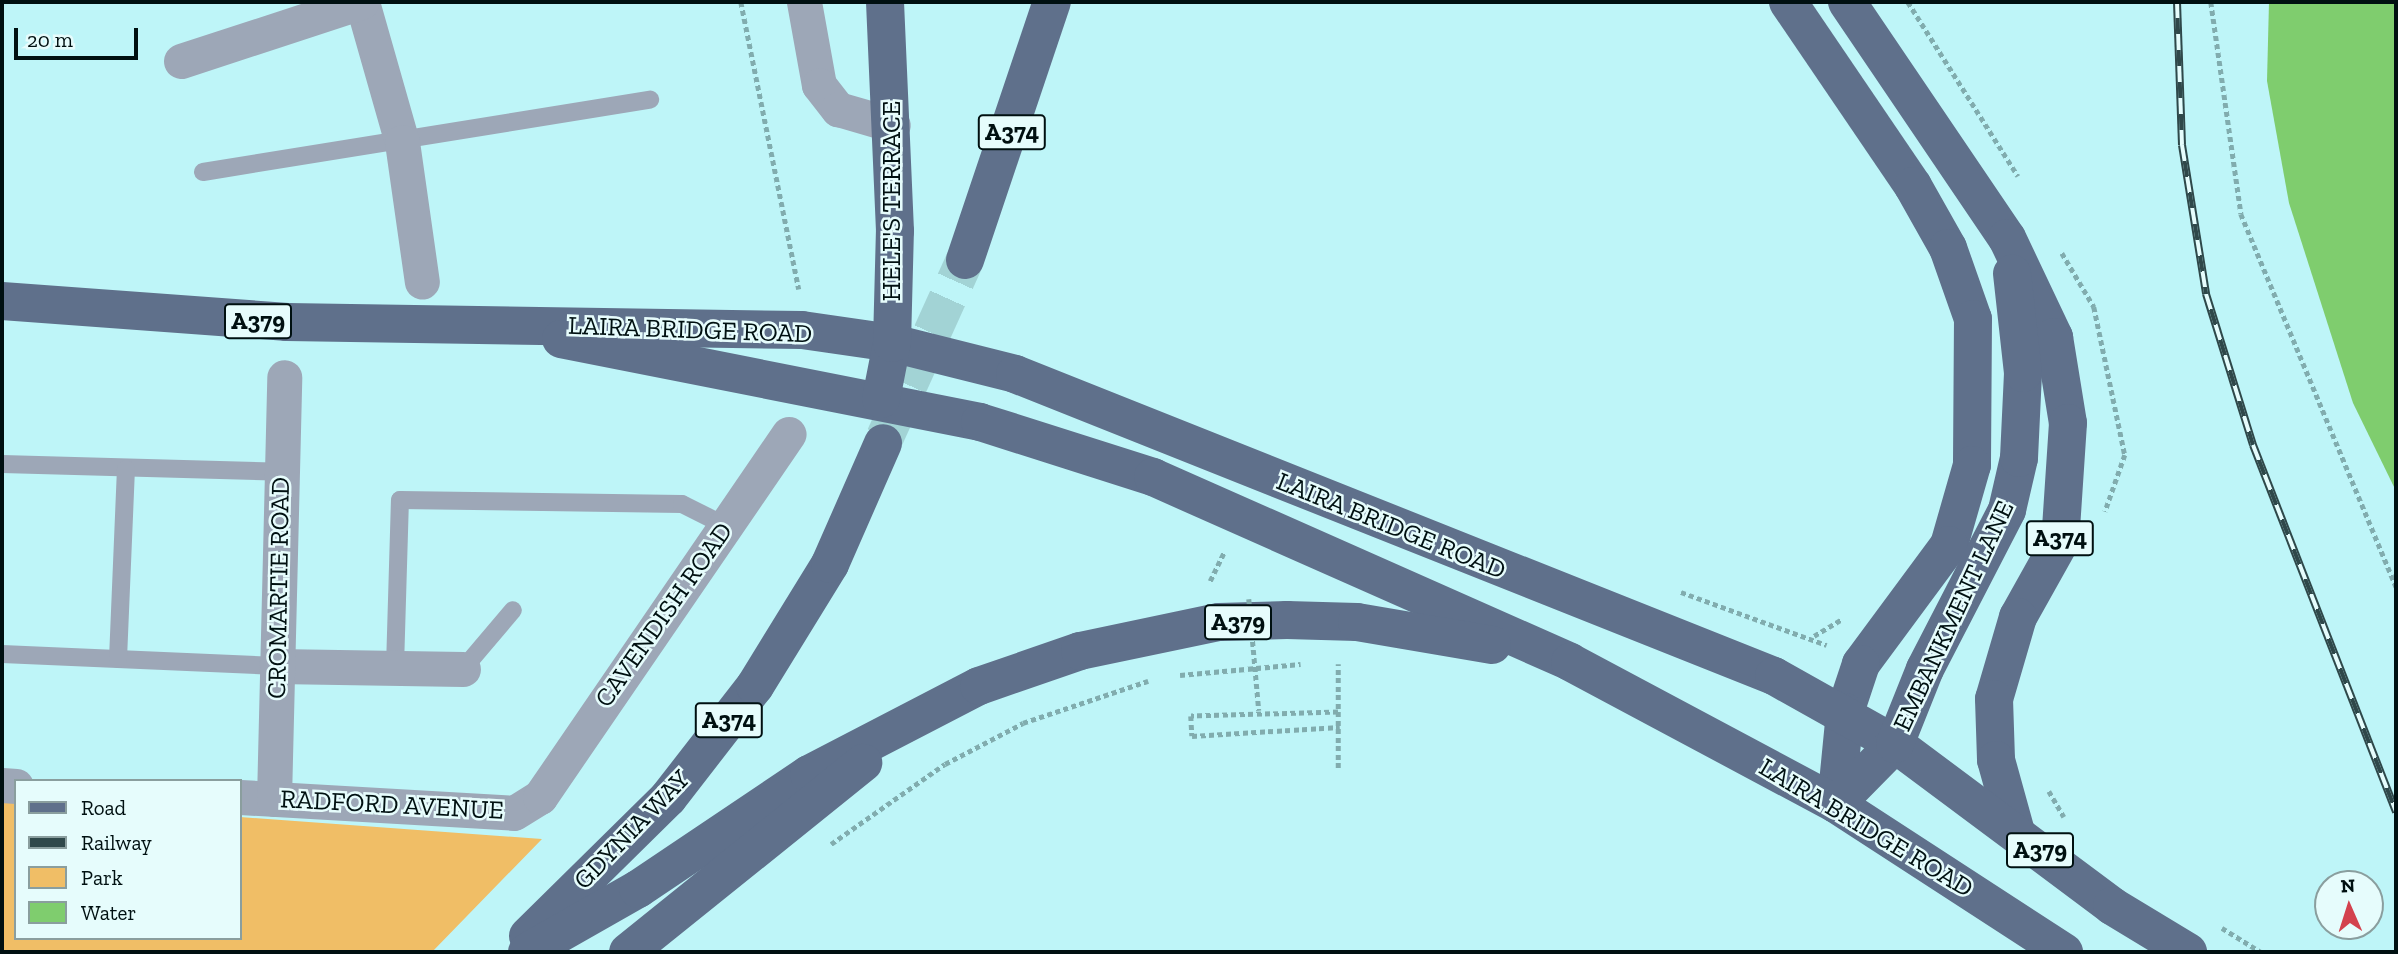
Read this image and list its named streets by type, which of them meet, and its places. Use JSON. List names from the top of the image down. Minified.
{"streets":{"main road":["A374","HELE'S TERRACE","A379","LAIRA BRIDGE ROAD","EMBANKMENT LANE","GDYNIA WAY"],"street":["CROMARTIE ROAD","CAVENDISH ROAD","RADFORD AVENUE"]},"crossings":[["A374","LAIRA BRIDGE ROAD"],["A374","EMBANKMENT LANE"],["HELE'S TERRACE","LAIRA BRIDGE ROAD"],["A379","LAIRA BRIDGE ROAD"],["LAIRA BRIDGE ROAD","EMBANKMENT LANE"],["CROMARTIE ROAD","RADFORD AVENUE"],["CAVENDISH ROAD","RADFORD AVENUE"]],"legend":["Road","Railway","Park","Water"],"scale_bar":"20 m","north":"top"}
